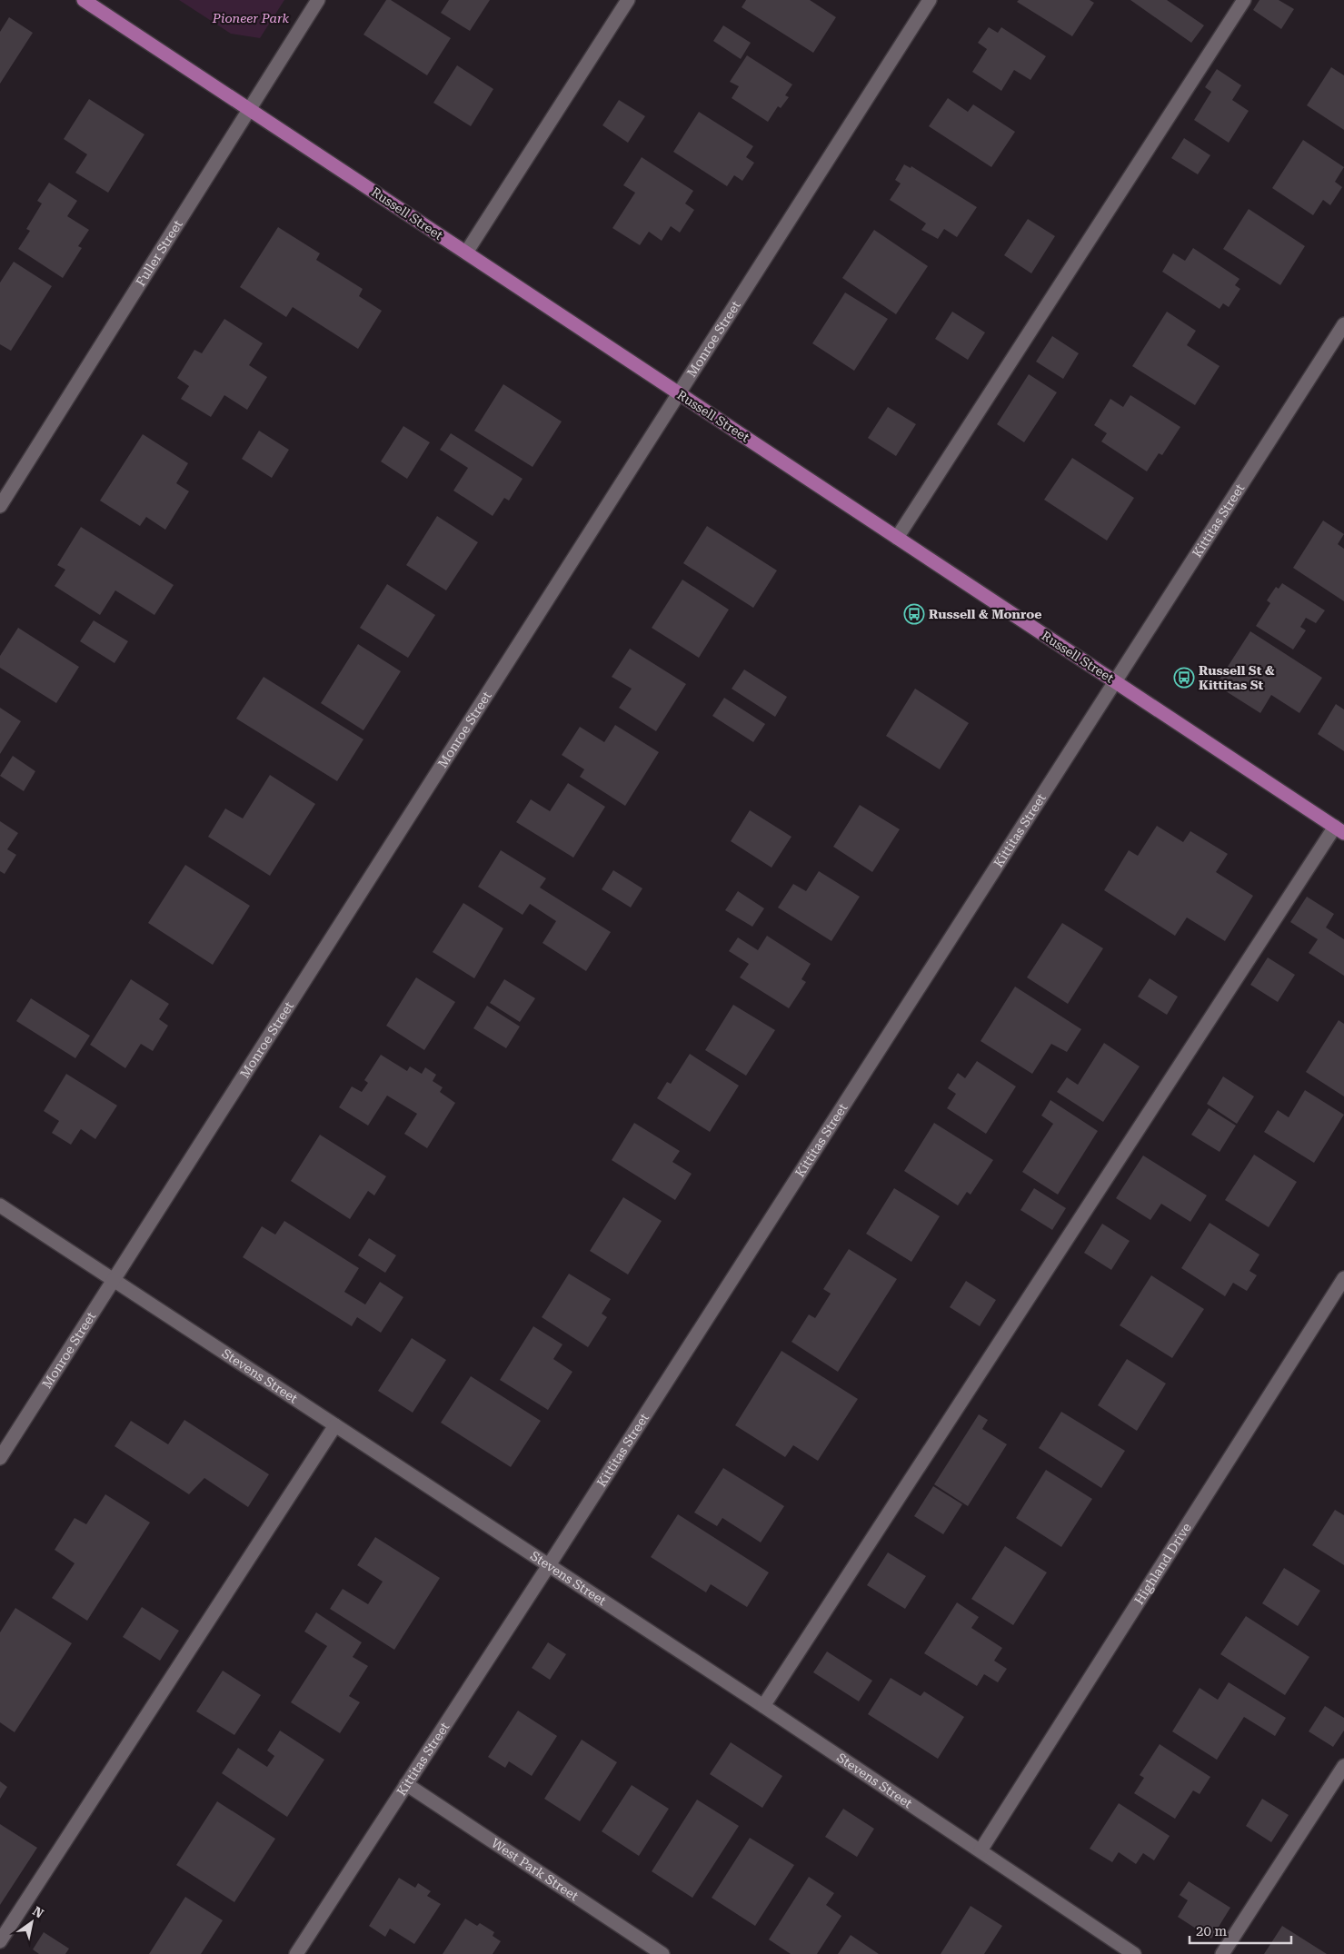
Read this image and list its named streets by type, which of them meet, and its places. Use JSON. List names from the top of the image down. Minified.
{"streets":{"main road":["Russell Street"],"street":["Fuller Street","Monroe Street","Kittitas Street","Stevens Street","Highland Drive","West Park Street"]},"crossings":[["Russell Street","Fuller Street"],["Russell Street","Monroe Street"],["Russell Street","Kittitas Street"],["Monroe Street","Stevens Street"],["Kittitas Street","Stevens Street"],["Kittitas Street","West Park Street"],["Stevens Street","Highland Drive"]],"parks":["Pioneer Park"],"places":{"bus stop":["Russell & Monroe","Russell St & Kittitas St"]},"scale_bar":"20 m","north":"top right"}
